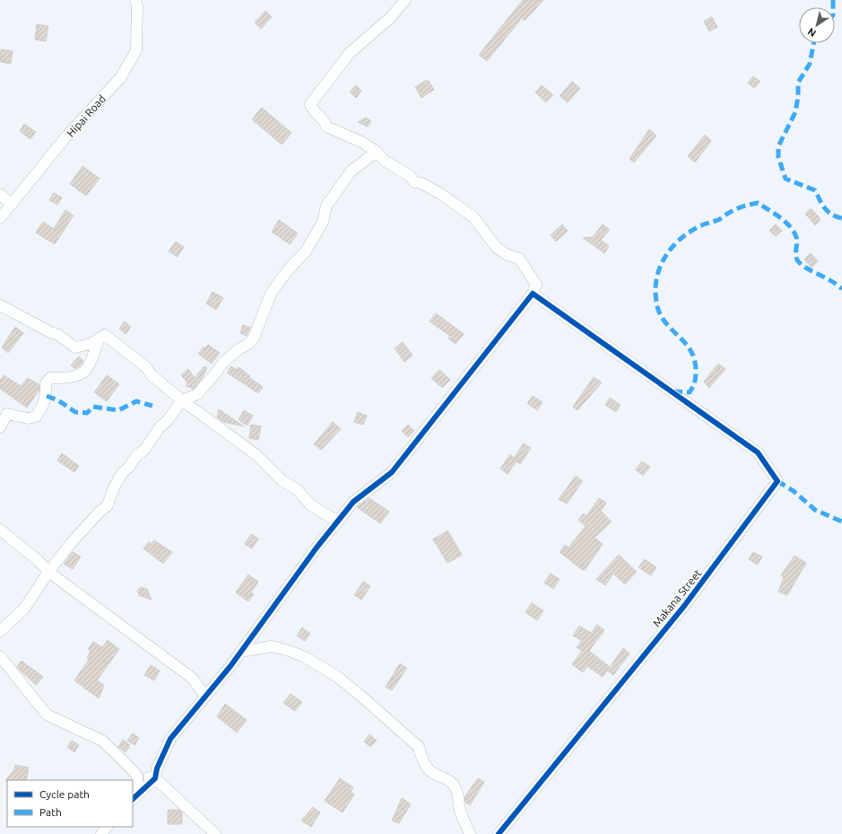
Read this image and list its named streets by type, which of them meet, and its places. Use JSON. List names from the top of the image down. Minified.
{"streets":{"street":["Hipai Road","Makana Street"]},"legend":["Cycle path","Path"],"north":"bottom left"}
